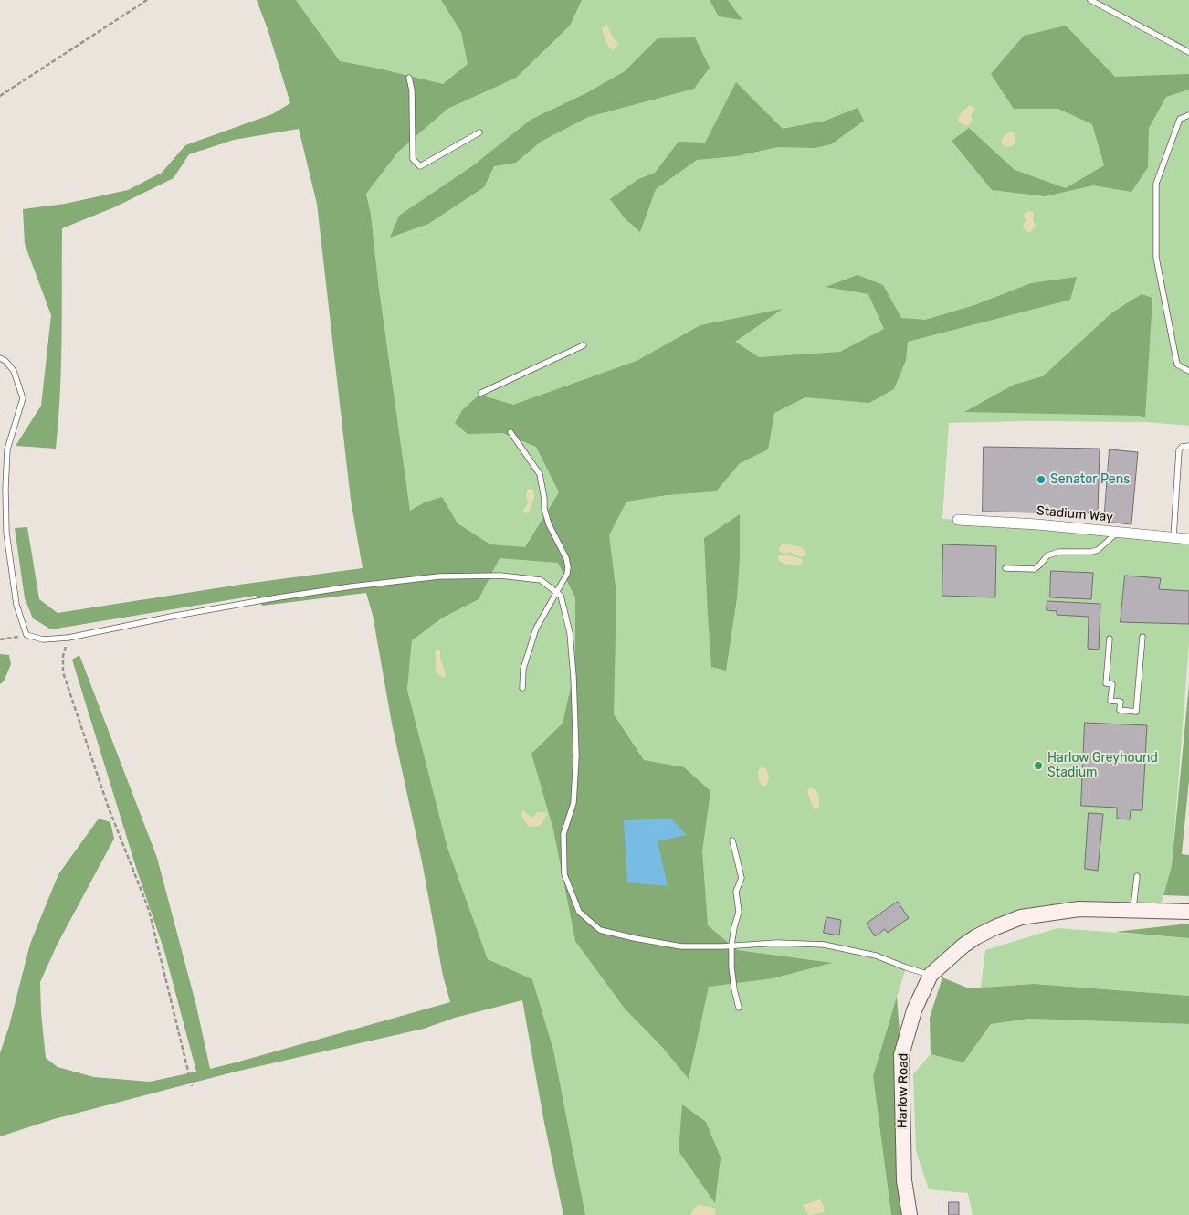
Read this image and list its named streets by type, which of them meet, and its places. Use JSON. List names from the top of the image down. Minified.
{"streets":{"street":["Stadium Way","Harlow Road"]},"places":["Senator Pens","Harlow Greyhound Stadium"]}
